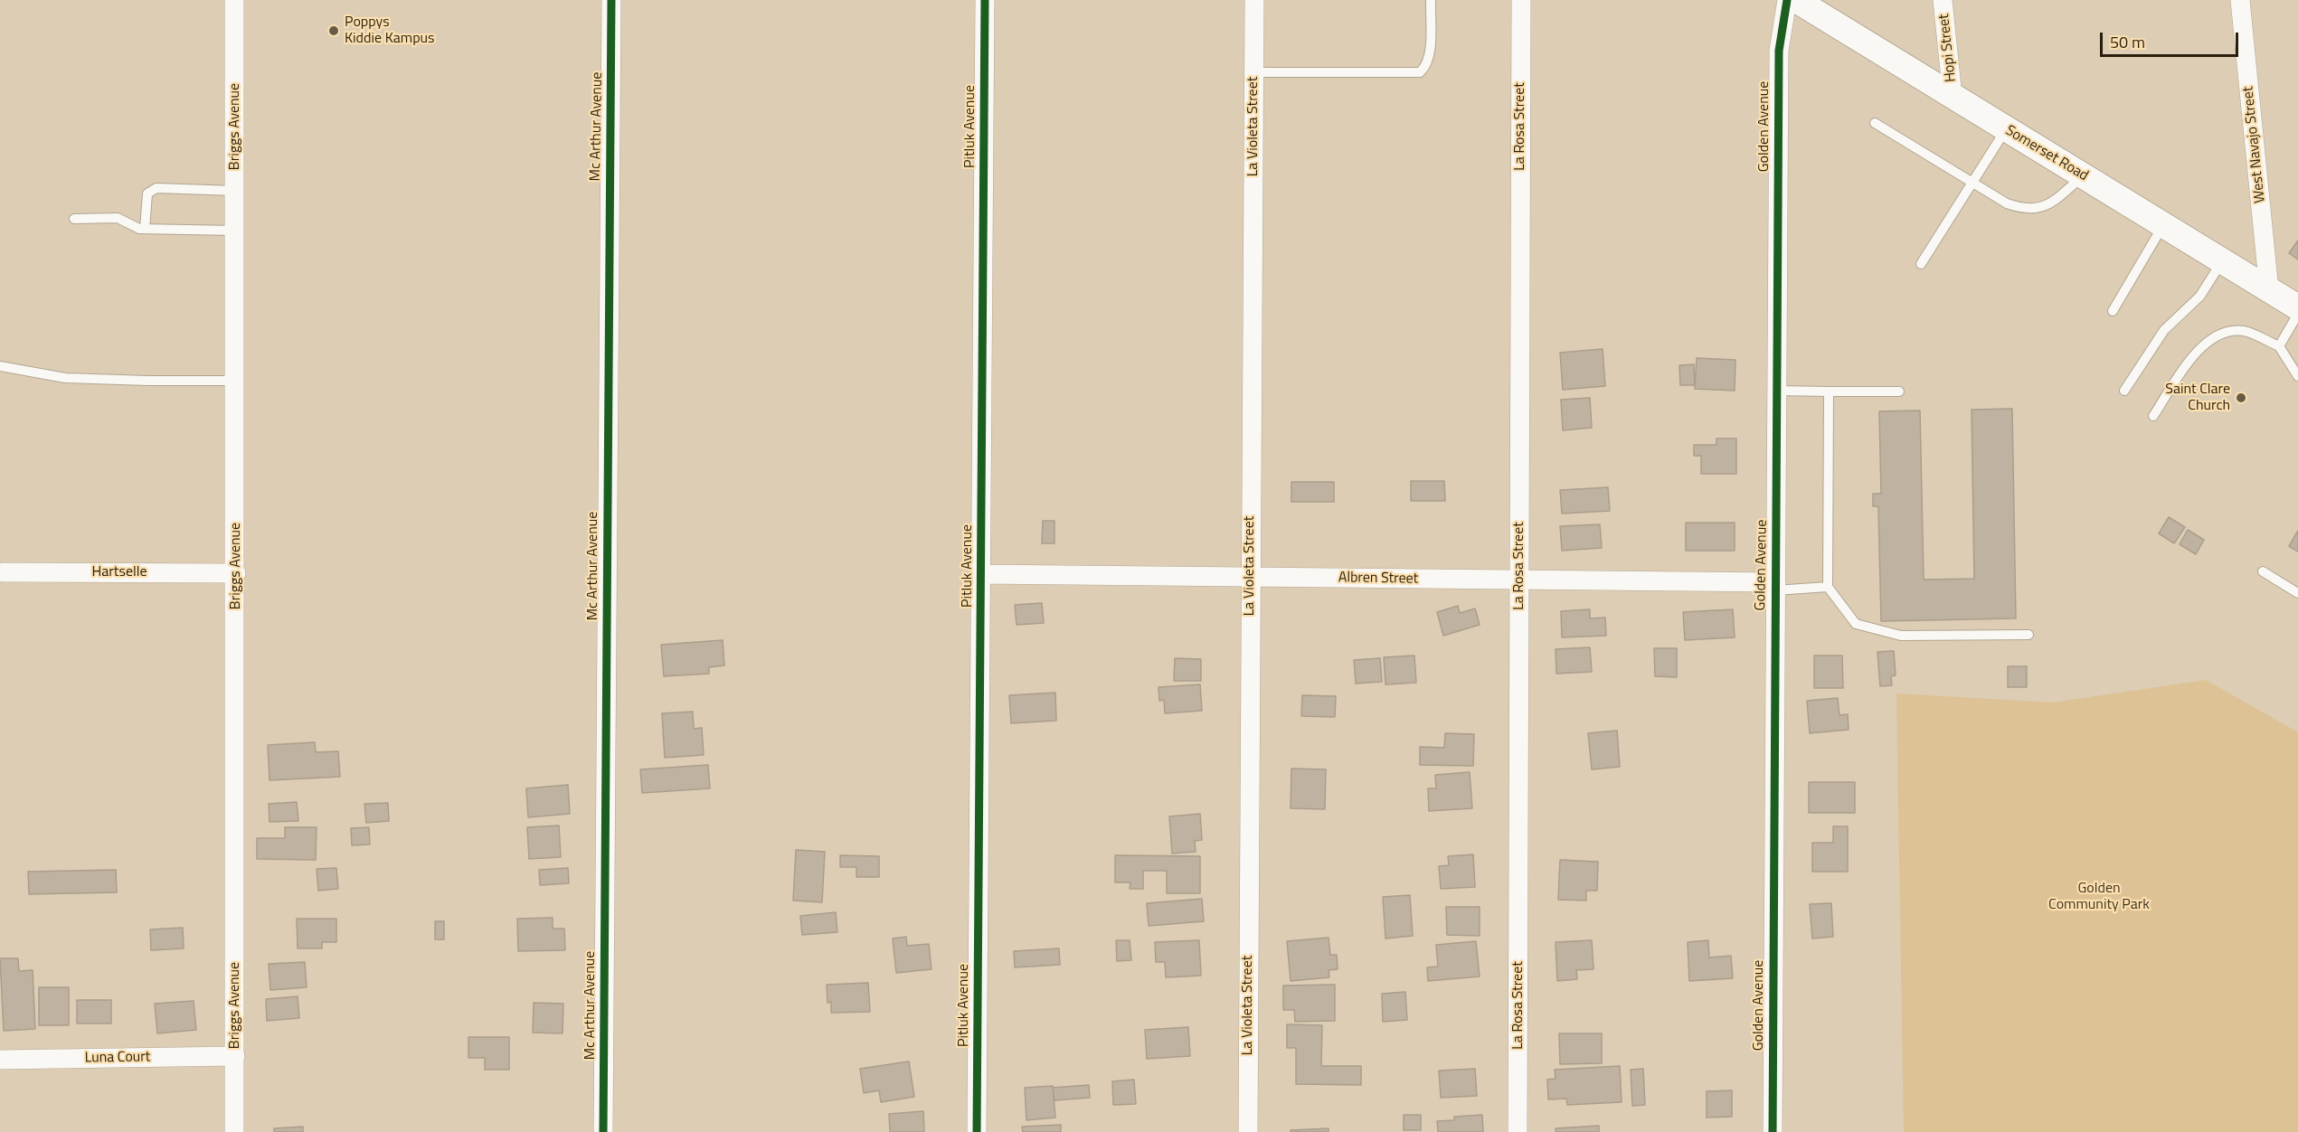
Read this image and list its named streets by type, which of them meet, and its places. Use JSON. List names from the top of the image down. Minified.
{"streets":{"main road":["Somerset Road"],"street":["Hopi Street","Briggs Avenue","Mc Arthur Avenue","Pitluk Avenue","La Violeta Street","La Rosa Street","Golden Avenue","West Navajo Street","Hartselle","Albren Street","Luna Court"]},"crossings":[["Hopi Street","Somerset Road"],["Briggs Avenue","Hartselle"],["Briggs Avenue","Luna Court"],["Pitluk Avenue","Albren Street"],["La Violeta Street","Albren Street"],["La Rosa Street","Albren Street"],["Golden Avenue","Albren Street"],["West Navajo Street","Somerset Road"]],"parks":["Golden Community Park"],"places":["Poppys Kiddie Kampus","Saint Clare Church"],"scale_bar":"50 m"}
